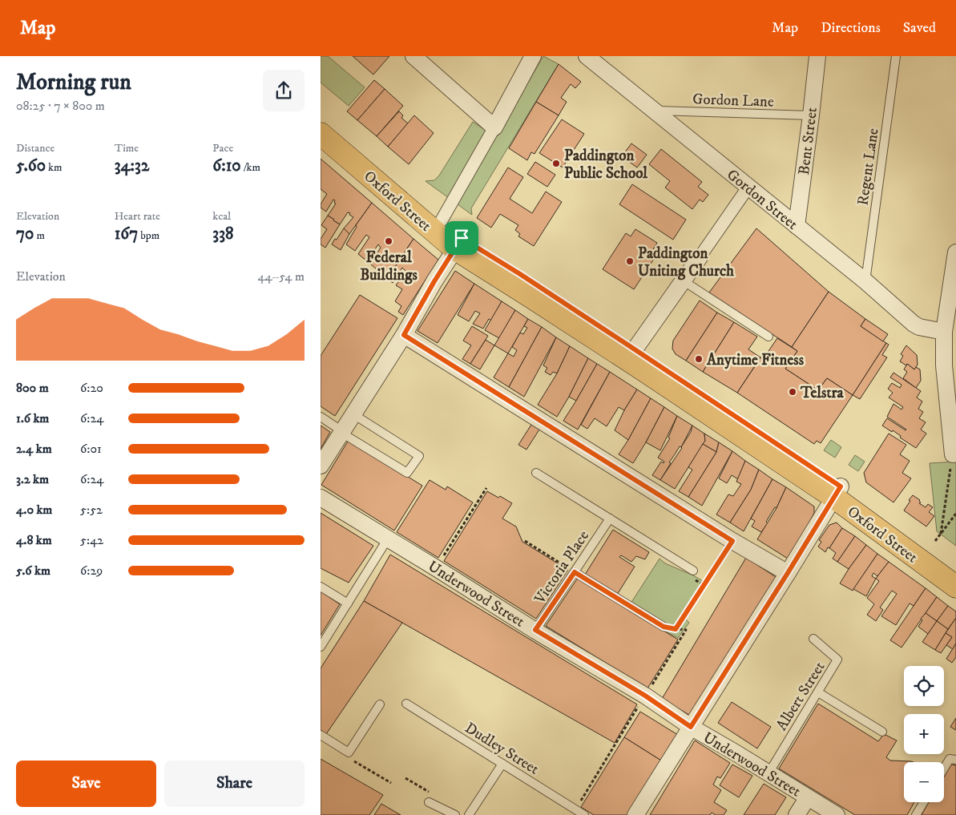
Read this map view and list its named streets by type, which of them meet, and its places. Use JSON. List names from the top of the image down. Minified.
{"streets":{"main road":["Oxford Street"],"street":["Bent Street","Gordon Street","Underwood Street"],"lane":["Gordon Lane","Regent Lane","Victoria Place","Albert Street","Dudley Street"]},"crossings":[["Gordon Lane","Bent Street"],["Gordon Lane","Gordon Street"],["Bent Street","Gordon Street"],["Regent Lane","Gordon Street"],["Victoria Place","Underwood Street"],["Underwood Street","Albert Street"]],"places":["Paddington Public School","Federal Buildings","Paddington Uniting Church","Anytime Fitness","Telstra"],"page":{"header":"Map","nav":["Map","Directions","Saved"],"heading":["Morning run","08:25 · 7 × 800 m"],"stats":[["Distance","5.60 km"],["Time","34:32"],["Pace","6:10 /km"],["Elevation","70 m"],["Heart rate","167 bpm"],["kcal","338"]],"chart":["Elevation","44–54 m"],"list":[{"name":"800 m","note":"6:20"},{"name":"1.6 km","note":"6:24"},{"name":"2.4 km","note":"6:01"},{"name":"3.2 km","note":"6:24"},{"name":"4.0 km","note":"5:52"},{"name":"4.8 km","note":"5:42"},{"name":"5.6 km","note":"6:29"}],"map_buttons":["+","−"],"buttons":["Save","Share"]}}
